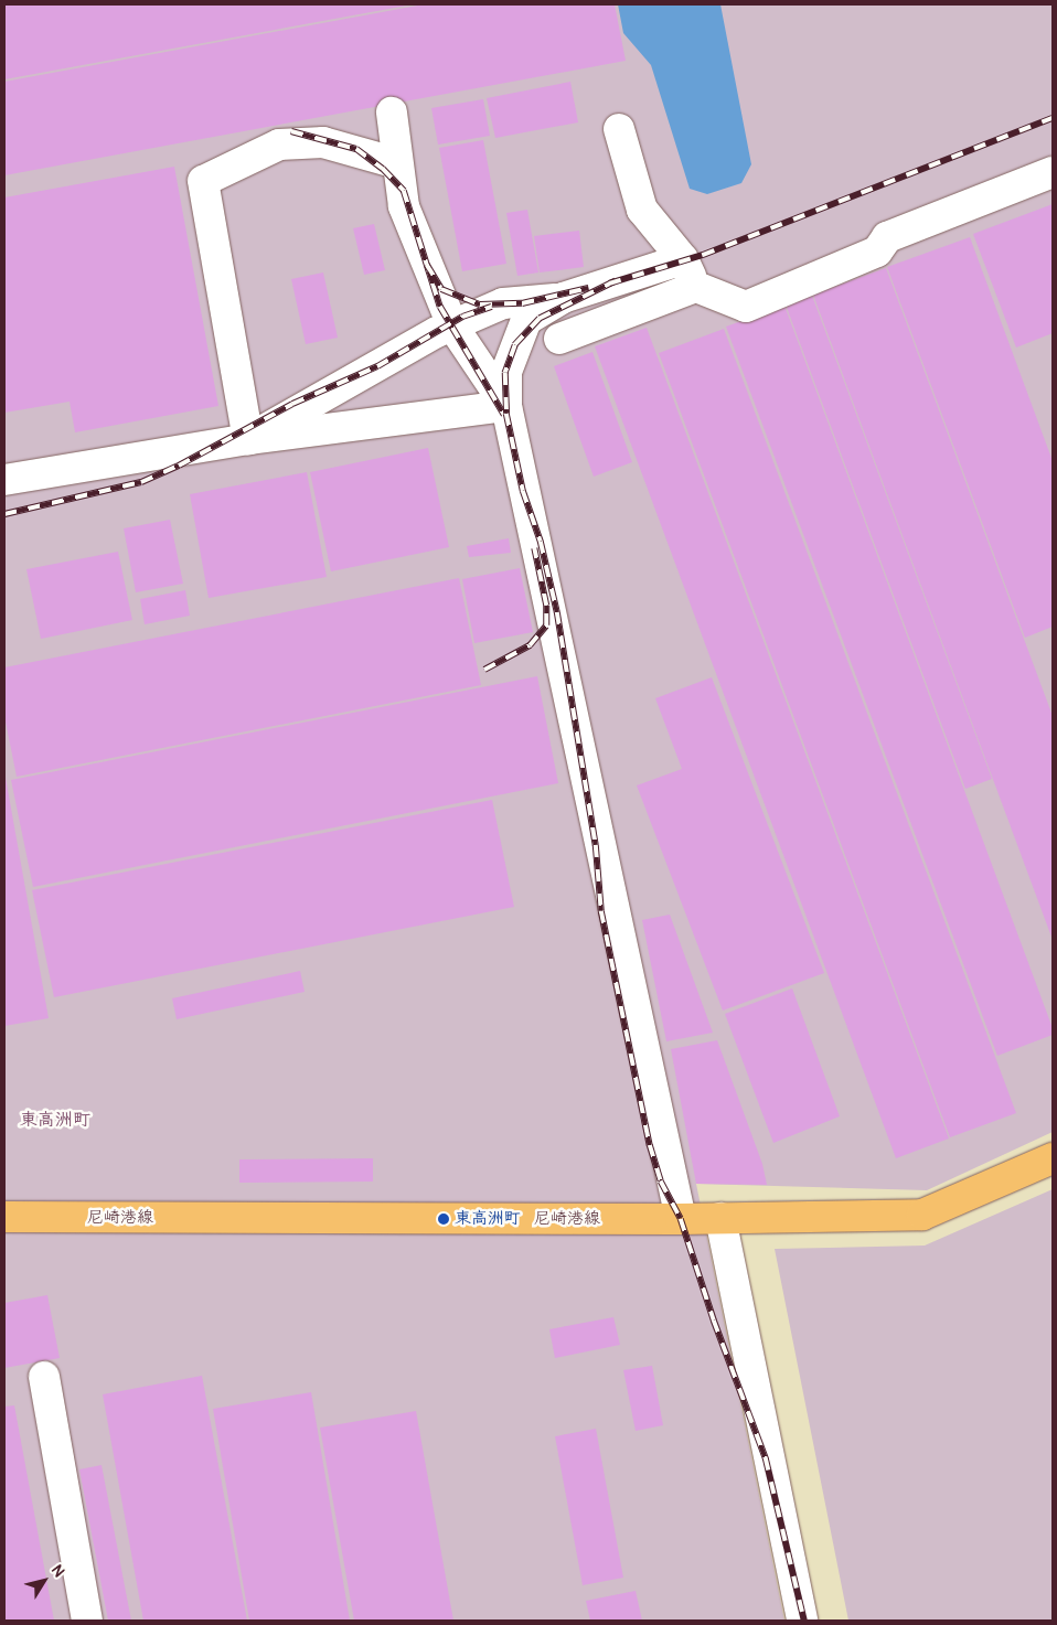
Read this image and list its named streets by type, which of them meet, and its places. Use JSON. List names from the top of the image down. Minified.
{"streets":{"main road":["尼崎港線"]},"districts":["東高洲町"],"places":["東高洲町"],"north":"top right"}
